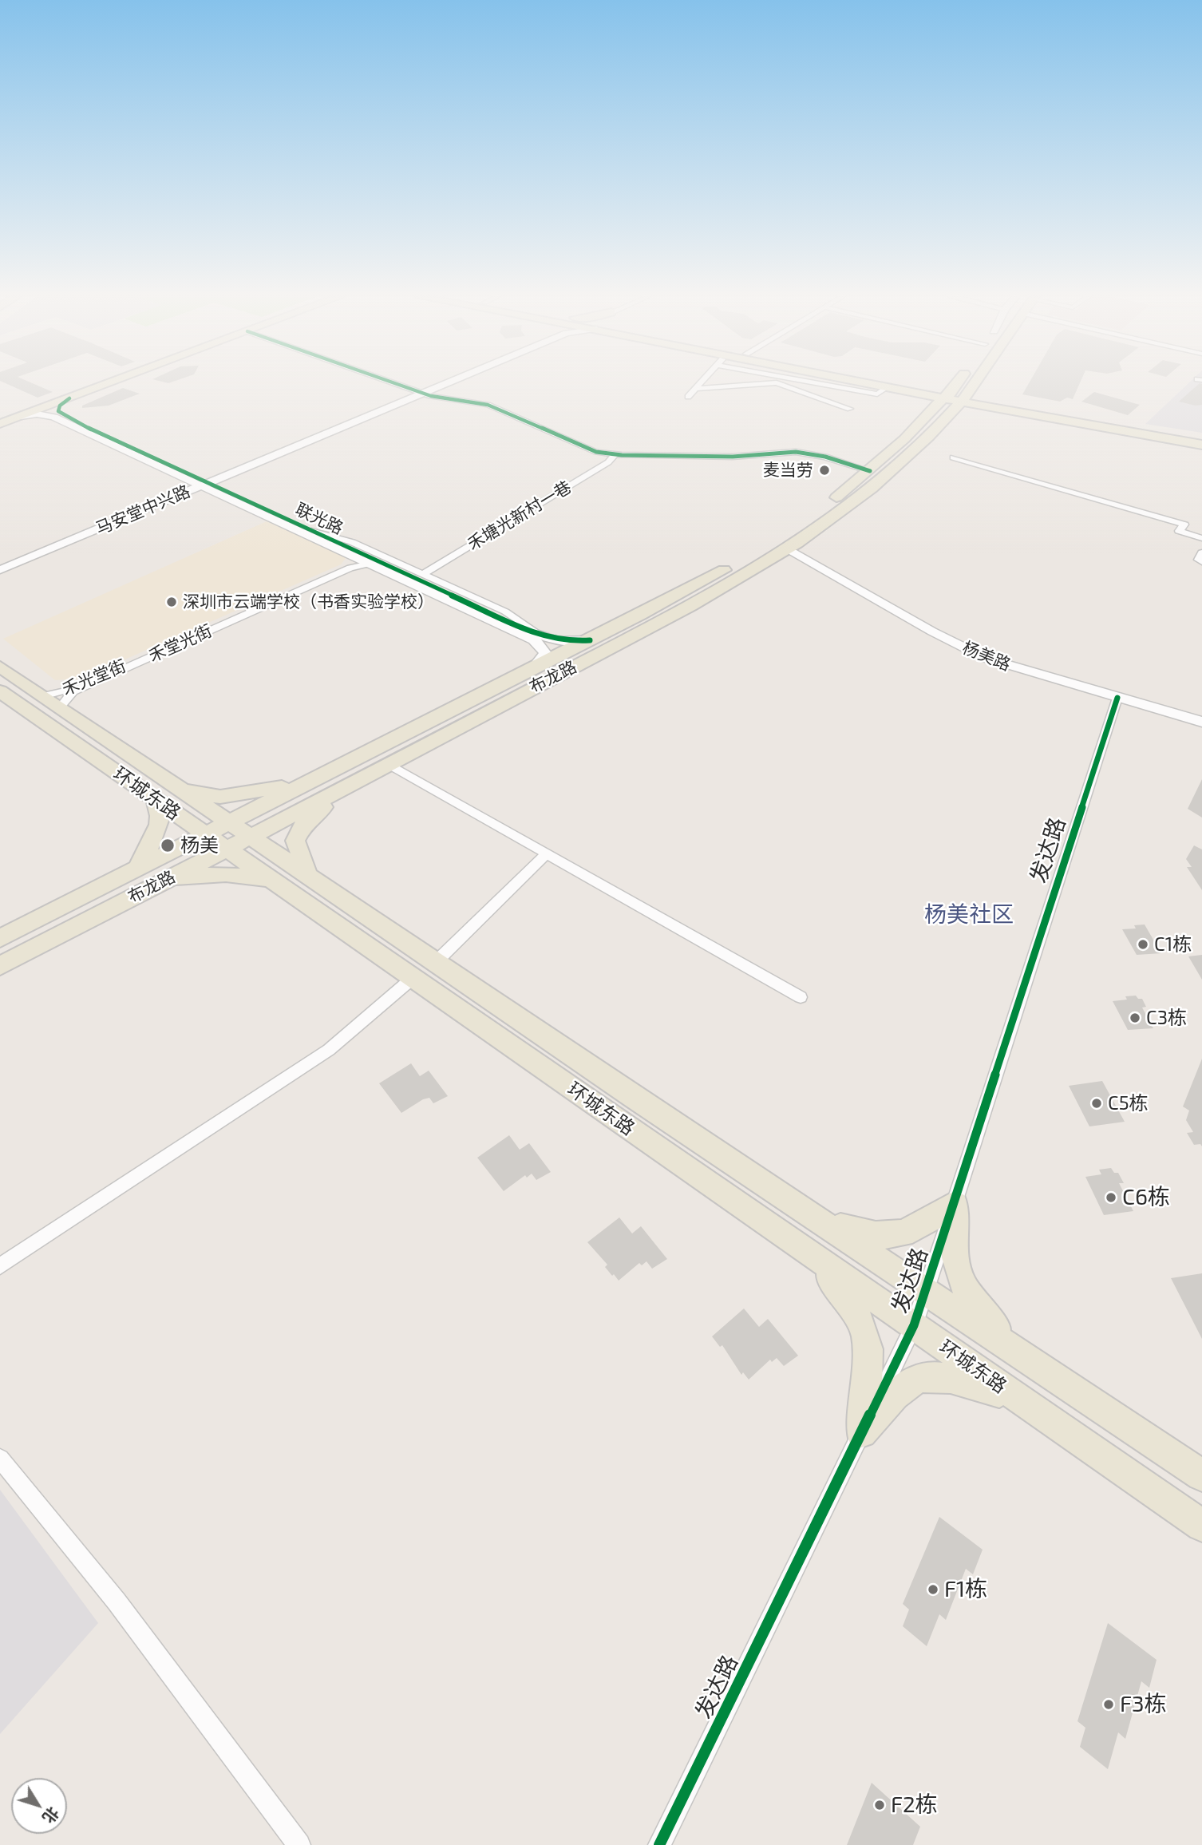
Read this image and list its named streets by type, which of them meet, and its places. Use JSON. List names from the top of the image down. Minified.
{"streets":{"main road":["布龙路","环城东路"],"street":["马安堂中兴路","禾塘光新村一巷","联光路","禾堂光街","杨美路","禾光堂街","发达路"]},"crossings":[["马安堂中兴路","联光路"],["联光路","禾堂光街"],["联光路","布龙路"],["联光路","禾光堂街"],["禾堂光街","环城东路"],["杨美路","布龙路"],["杨美路","发达路"],["布龙路","环城东路"],["禾光堂街","环城东路"],["环城东路","发达路"]],"districts":["杨美社区"],"places":["麦当劳","深圳市云端学校（书香实验学校）","杨美","C1栋","C3栋","C5栋","C6栋","F1栋","F3栋","F2栋"],"north":"bottom right"}
